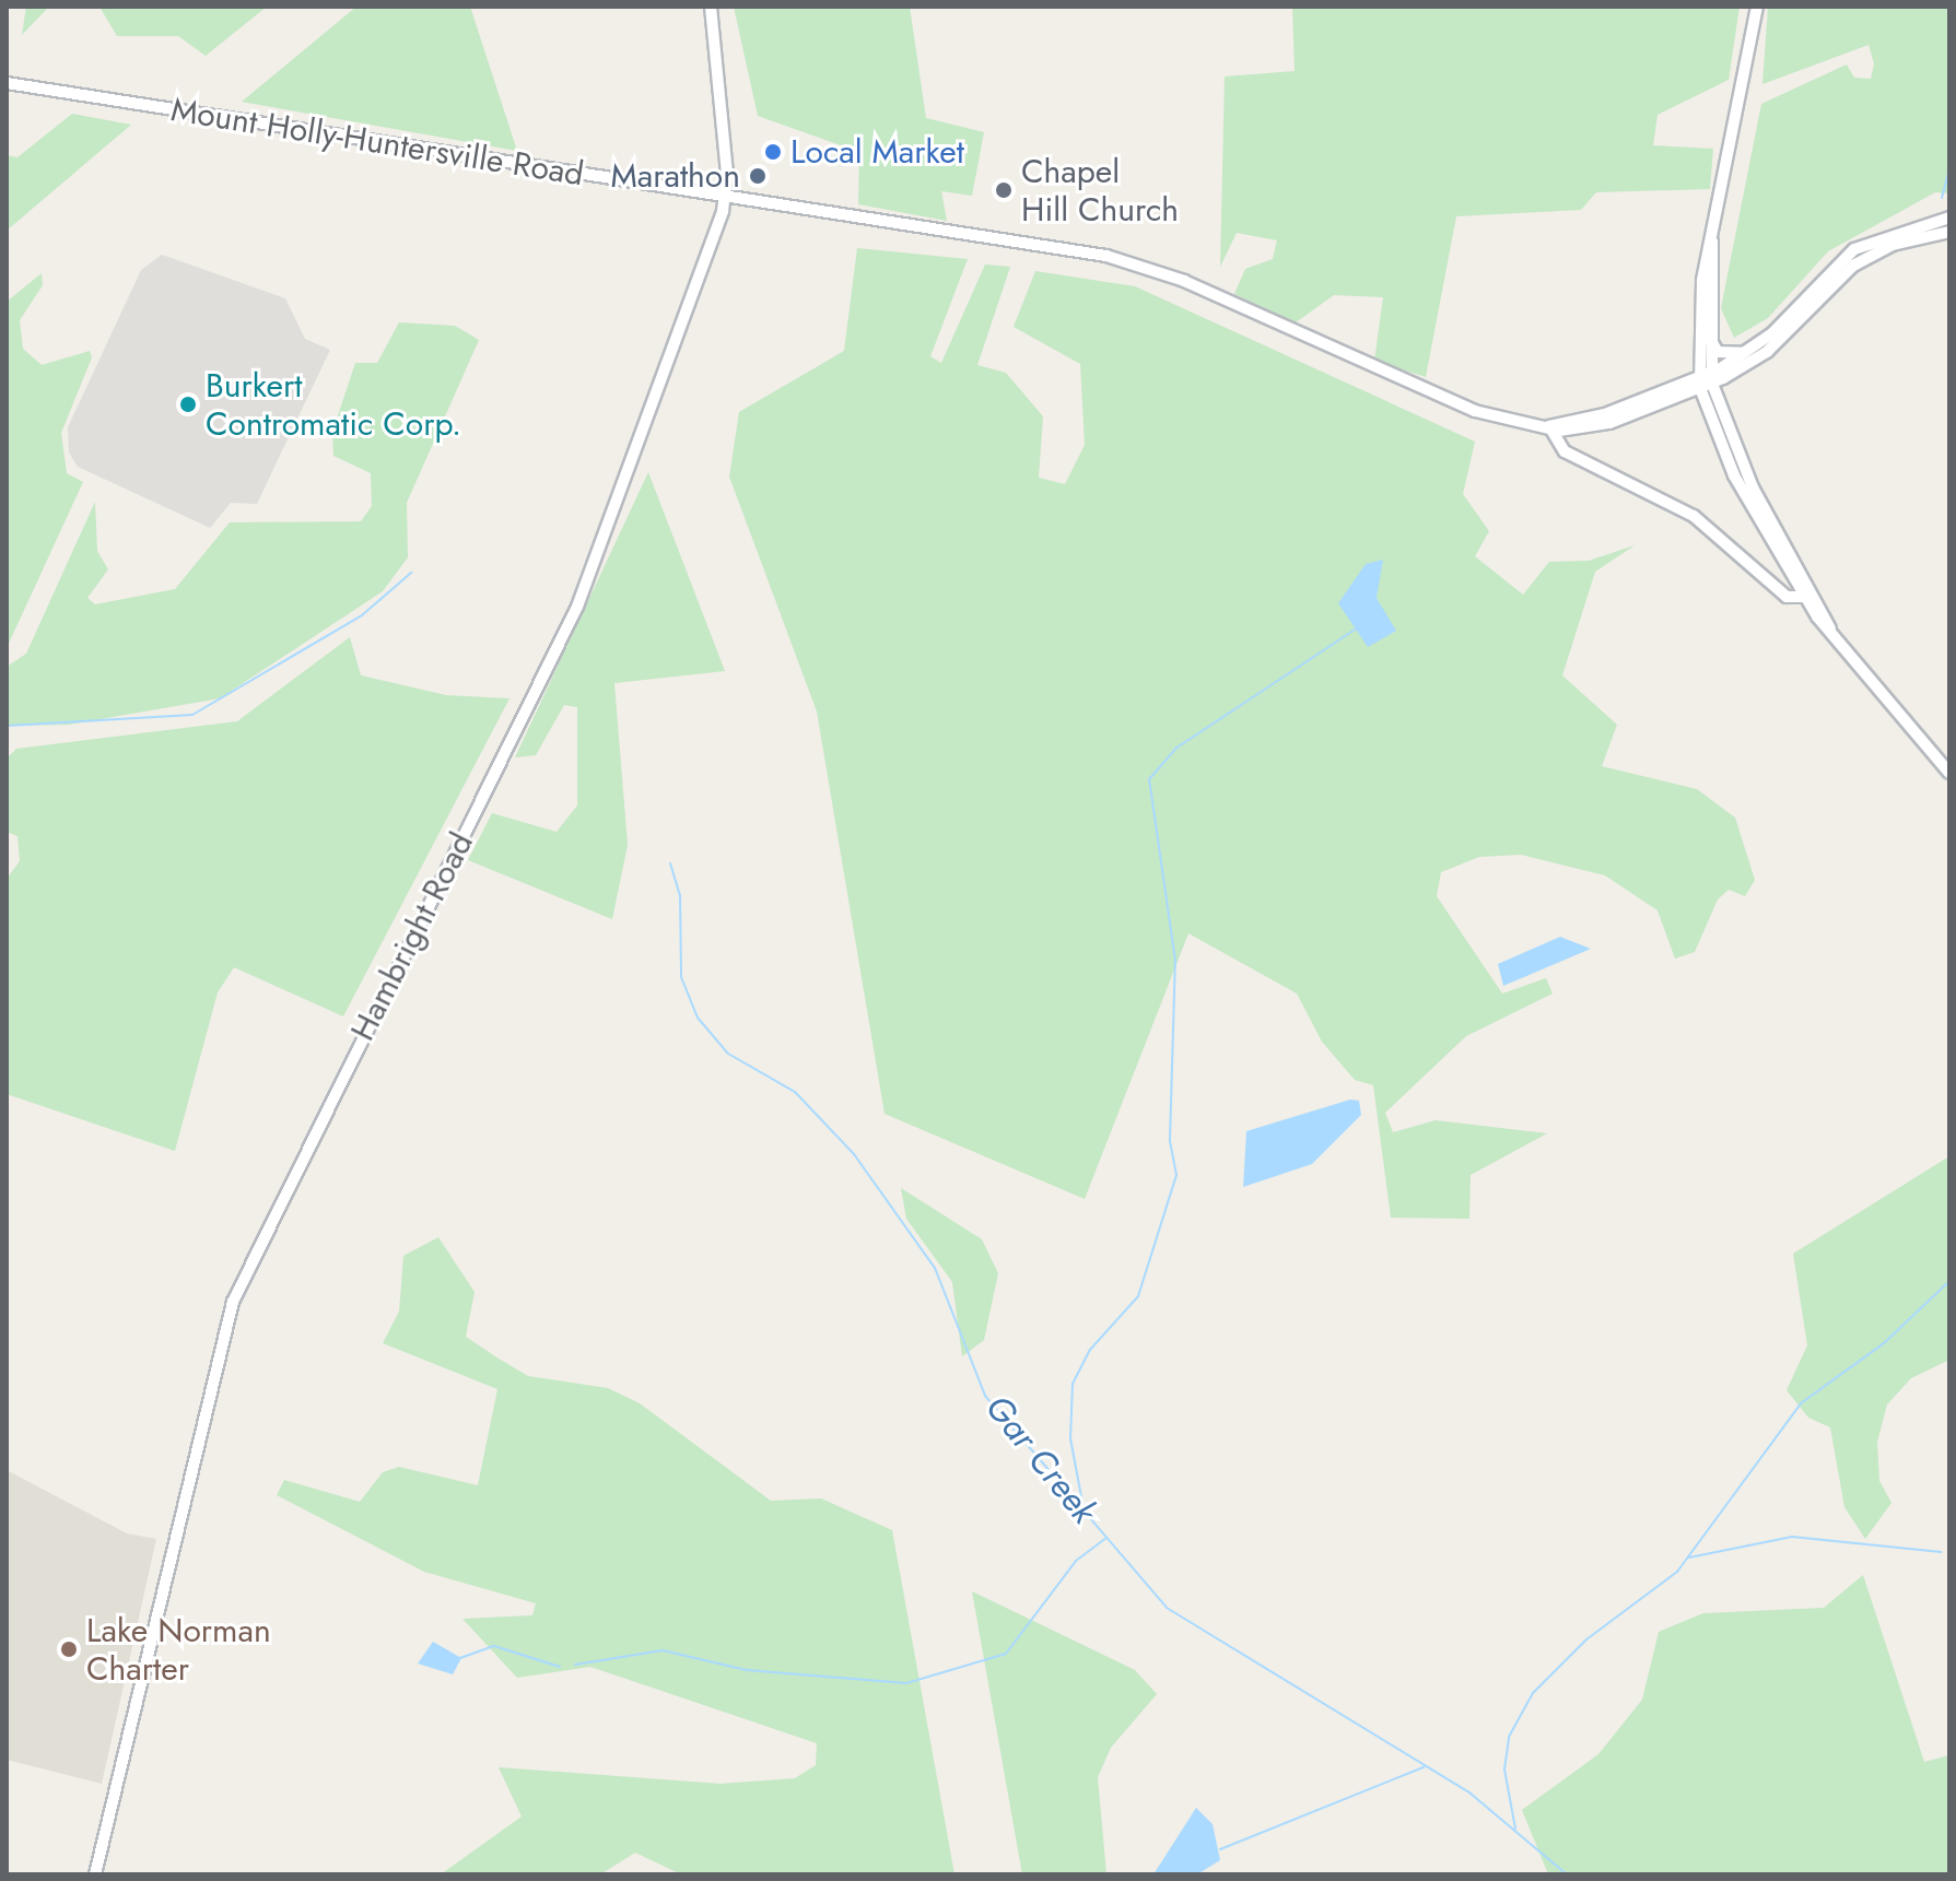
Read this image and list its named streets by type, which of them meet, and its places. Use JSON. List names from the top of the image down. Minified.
{"streets":{"main road":["Mount Holly-Huntersville Road","Hambright Road"]},"crossings":[["Mount Holly-Huntersville Road","Hambright Road"]],"water":["Gar Creek"],"places":["Local Market","Marathon","Chapel Hill Church","Burkert Contromatic Corp.","Lake Norman Charter"]}
